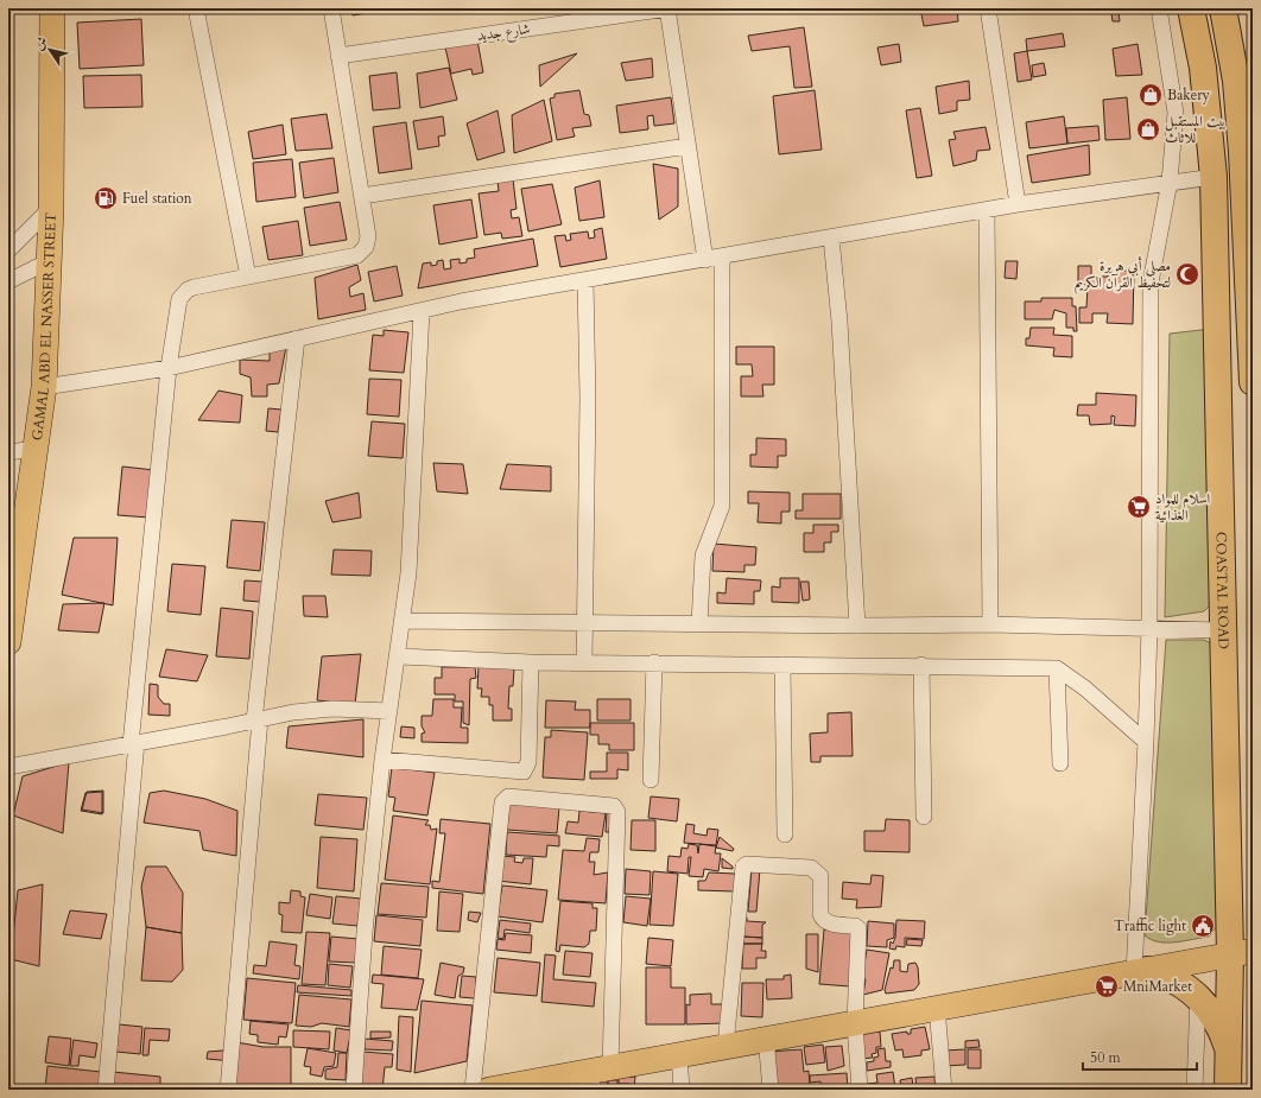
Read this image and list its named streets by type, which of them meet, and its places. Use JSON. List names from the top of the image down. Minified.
{"streets":{"highway":["COASTAL ROAD"],"main road":["GAMAL ABD EL NASSER STREET"],"street":["شارع جديد"]},"places":{"shop":["Bakery","بيت المستقبل للاثاث"],"fuel station":["Fuel station"],"mosque":["مصلى أبي هريرة لتحفيظ القرآن الكريم"],"supermarket":["اسلام للمواد الغذائية","MniMarket"],"public building":["Traffic light"]},"scale_bar":"50 m","north":"top left"}
